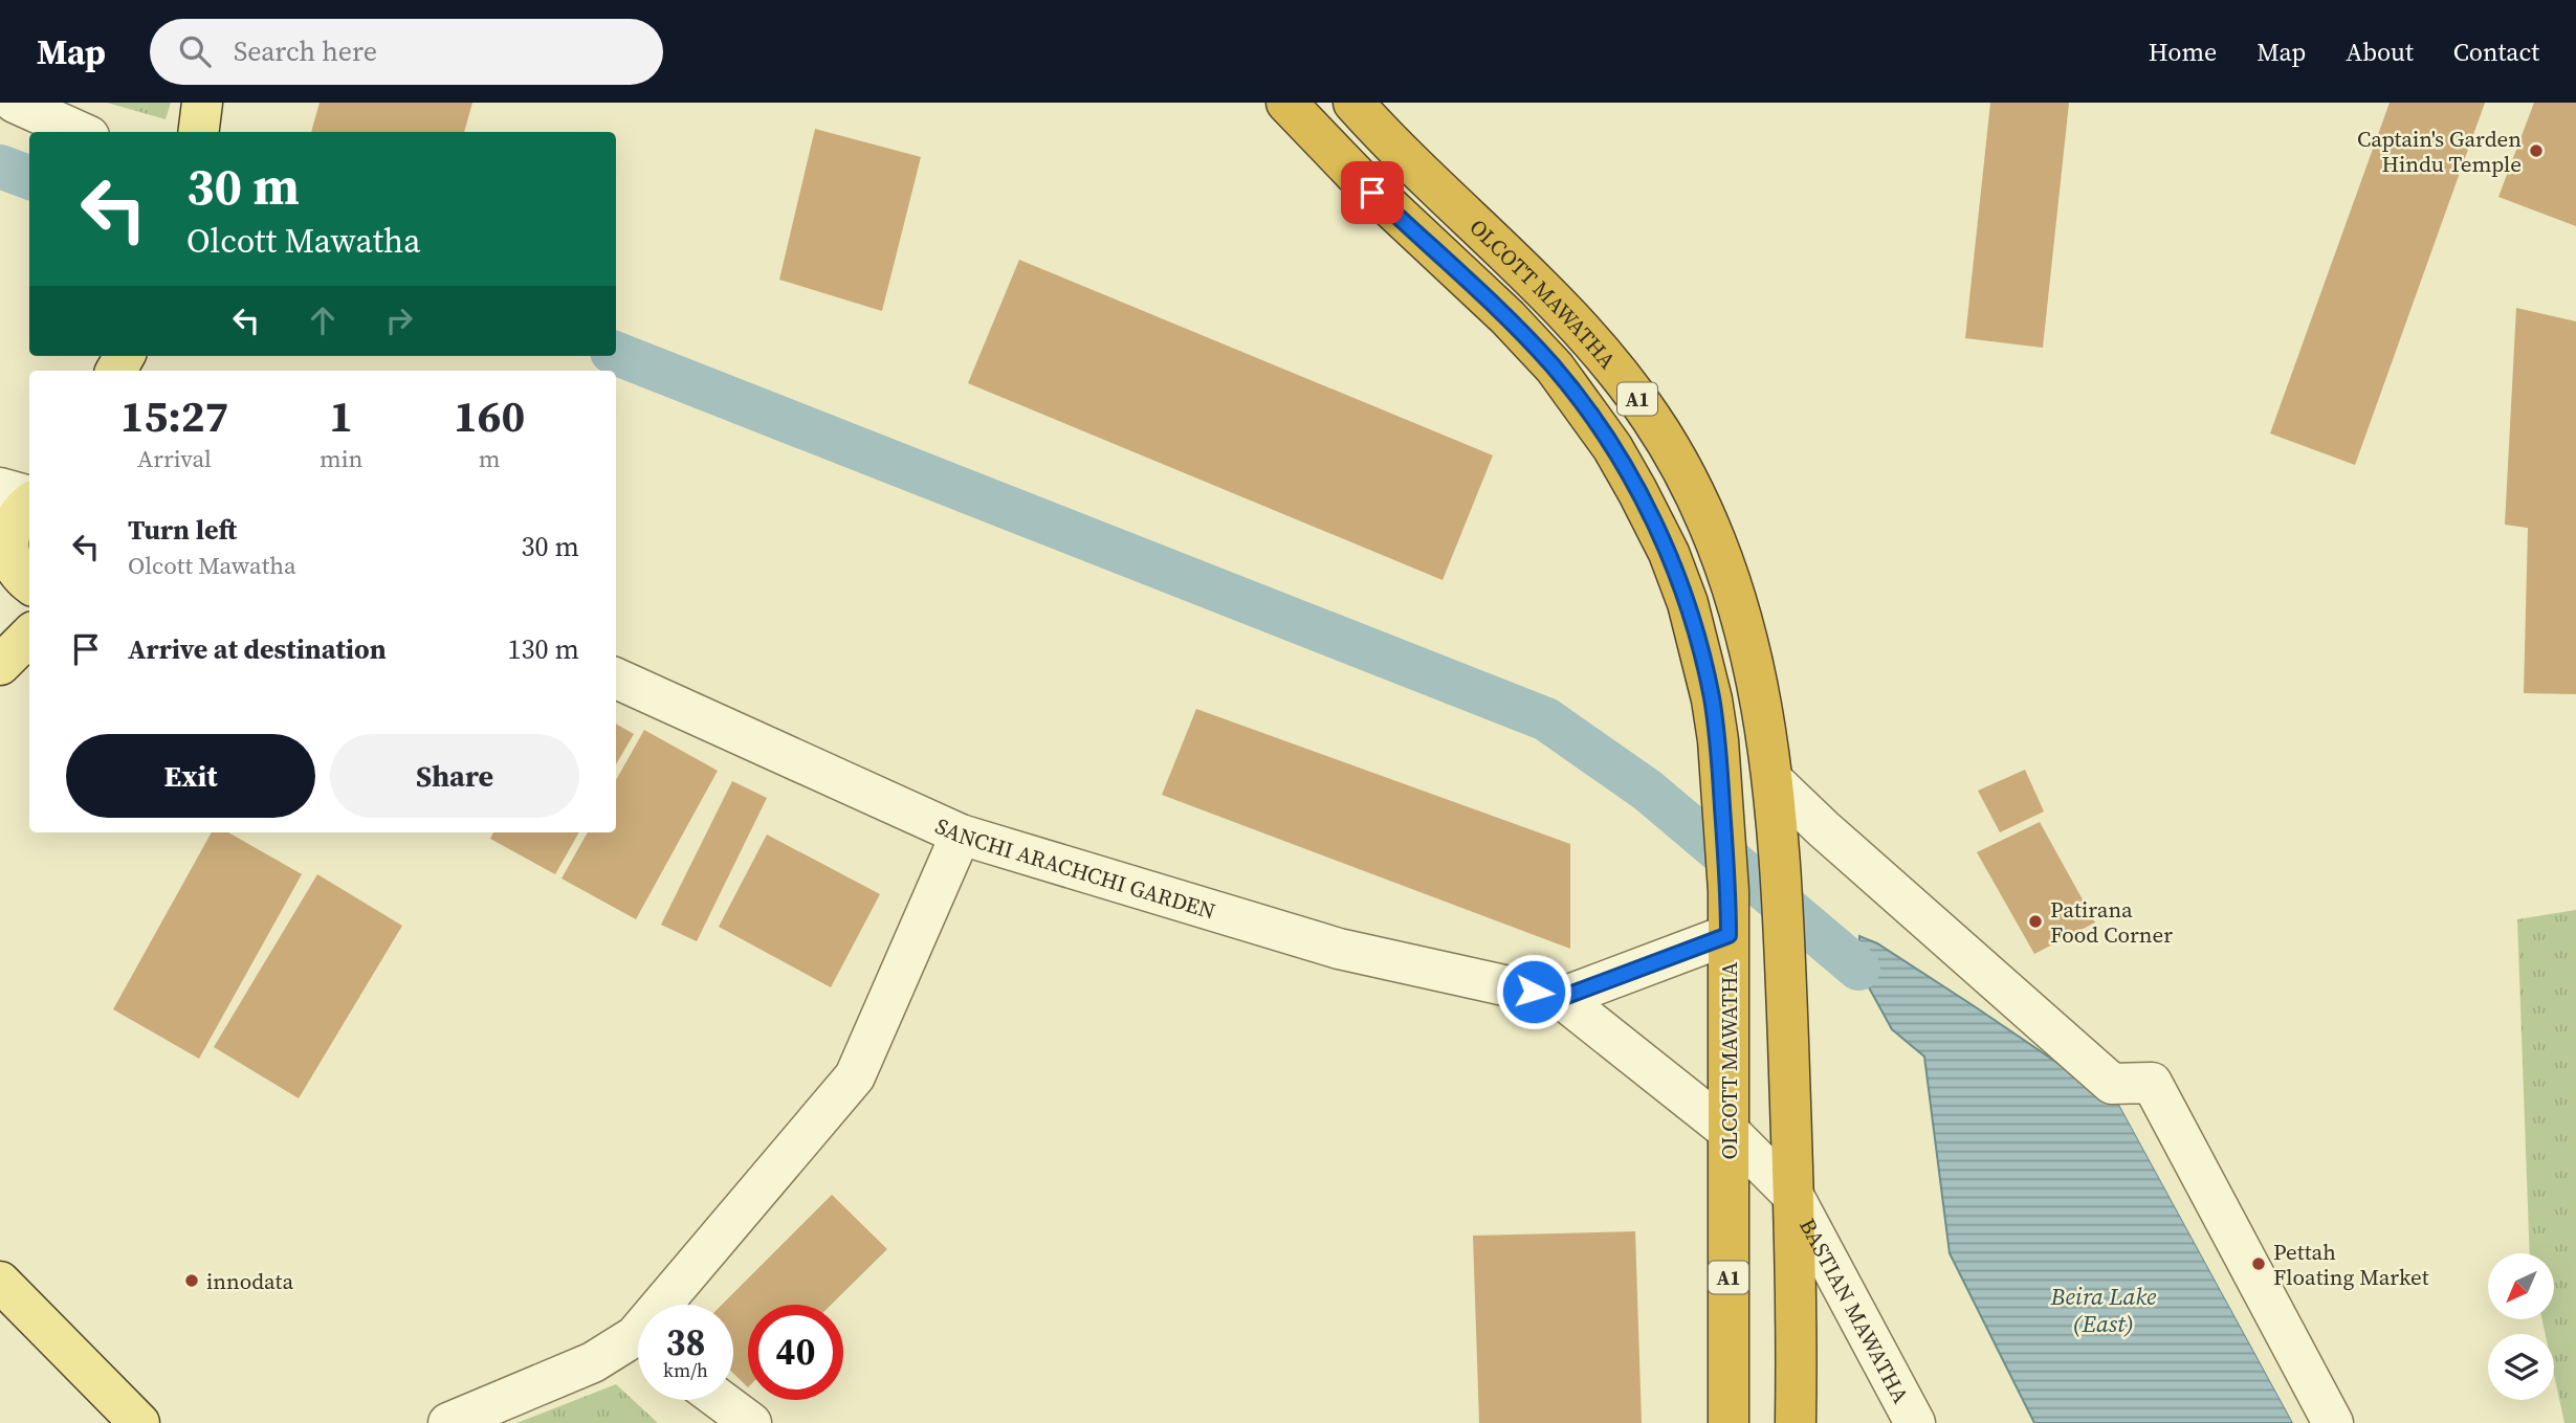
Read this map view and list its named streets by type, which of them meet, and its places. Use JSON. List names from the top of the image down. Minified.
{"streets":{"highway":["OLCOTT MAWATHA","A1"],"street":["SANCHI ARACHCHI GARDEN","BASTIAN MAWATHA"]},"crossings":[["OLCOTT MAWATHA","SANCHI ARACHCHI GARDEN"],["OLCOTT MAWATHA","BASTIAN MAWATHA"],["SANCHI ARACHCHI GARDEN","BASTIAN MAWATHA"]],"water":["Beira Lake (East)"],"places":["Captain's Garden Hindu Temple","Patirana Food Corner","Pettah Floating Market","innodata"],"north":"bottom left","page":{"header":"Map","search":"Search here","nav":["Home","Map","About","Contact"],"turn":["30 m","Olcott Mawatha"],"eta":["15:27","Arrival","1","min","160","m"],"list":[{"name":"Turn left","note":"Olcott Mawatha","value":"30 m"},{"name":"Arrive at destination","value":"130 m"}],"buttons":["Exit","Share"],"speed":"38 km/h","limit":"40"}}
